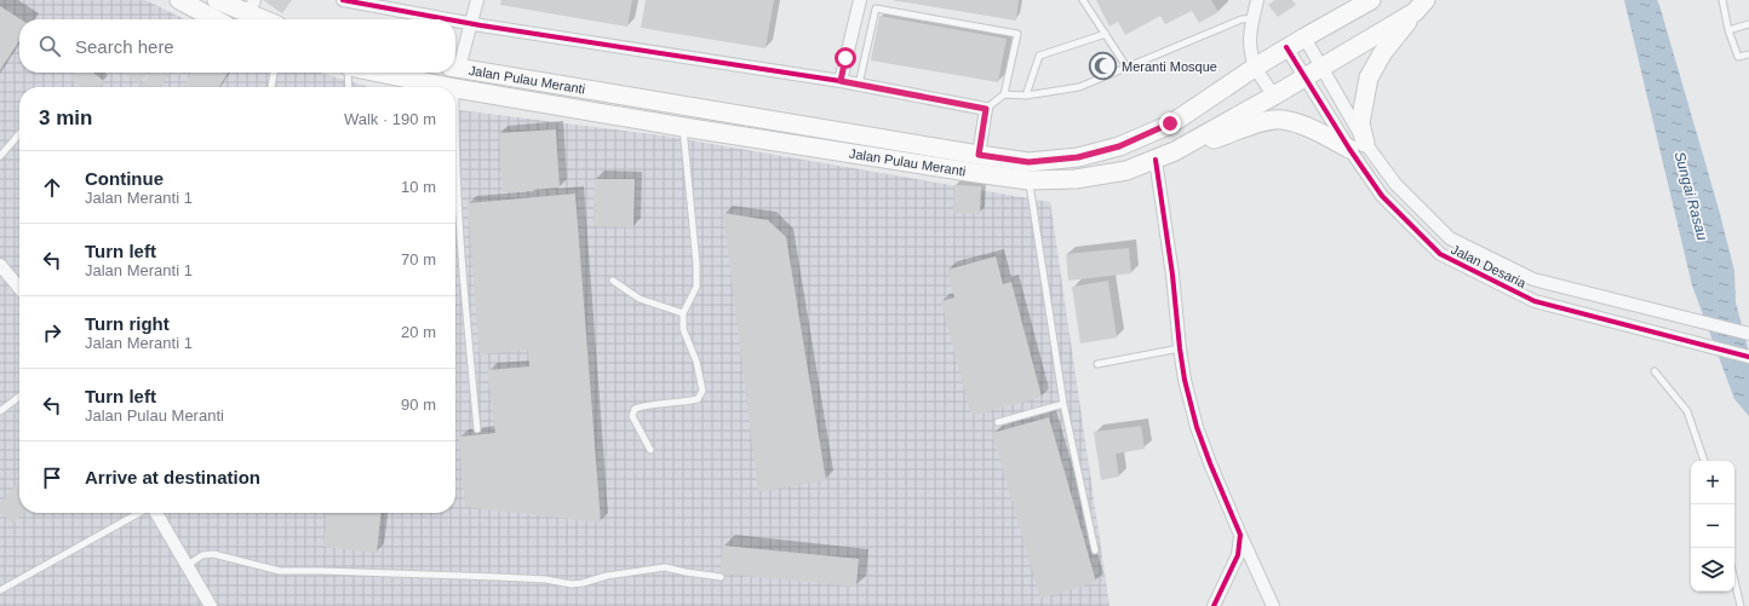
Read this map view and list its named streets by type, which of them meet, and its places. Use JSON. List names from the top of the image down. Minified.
{"streets":{"main road":["Jalan Pulau Meranti"],"street":["Jalan Desaria"]},"crossings":[["Jalan Pulau Meranti","Jalan Desaria"]],"water":["Sungai Rasau"],"places":{"mosque":["Meranti Mosque"]},"page":{"search":"Search here","heading":["3 min","Walk · 190 m"],"list":[["Continue","Jalan Meranti 1","10 m"],["Turn left","Jalan Meranti 1","70 m"],["Turn right","Jalan Meranti 1","20 m"],["Turn left","Jalan Pulau Meranti","90 m"],"Arrive at destination"],"map_buttons":["+","−"]}}
